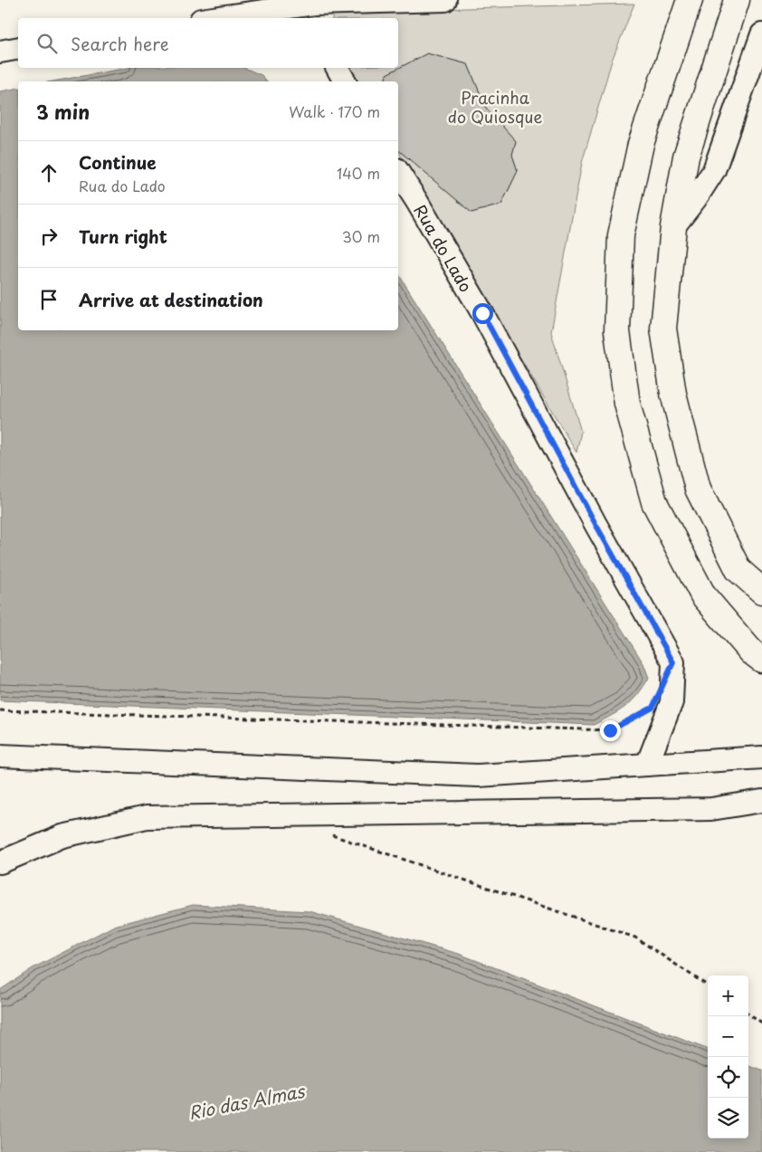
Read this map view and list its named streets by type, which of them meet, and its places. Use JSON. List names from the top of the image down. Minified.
{"streets":{"street":["Rua do Lado"]},"water":["Rio das Almas"],"parks":["Pracinha do Quiosque"],"page":{"search":"Search here","heading":["3 min","Walk · 170 m"],"list":[["Continue","Rua do Lado","140 m"],["Turn right","30 m"],"Arrive at destination"],"map_buttons":["+","−"]}}
